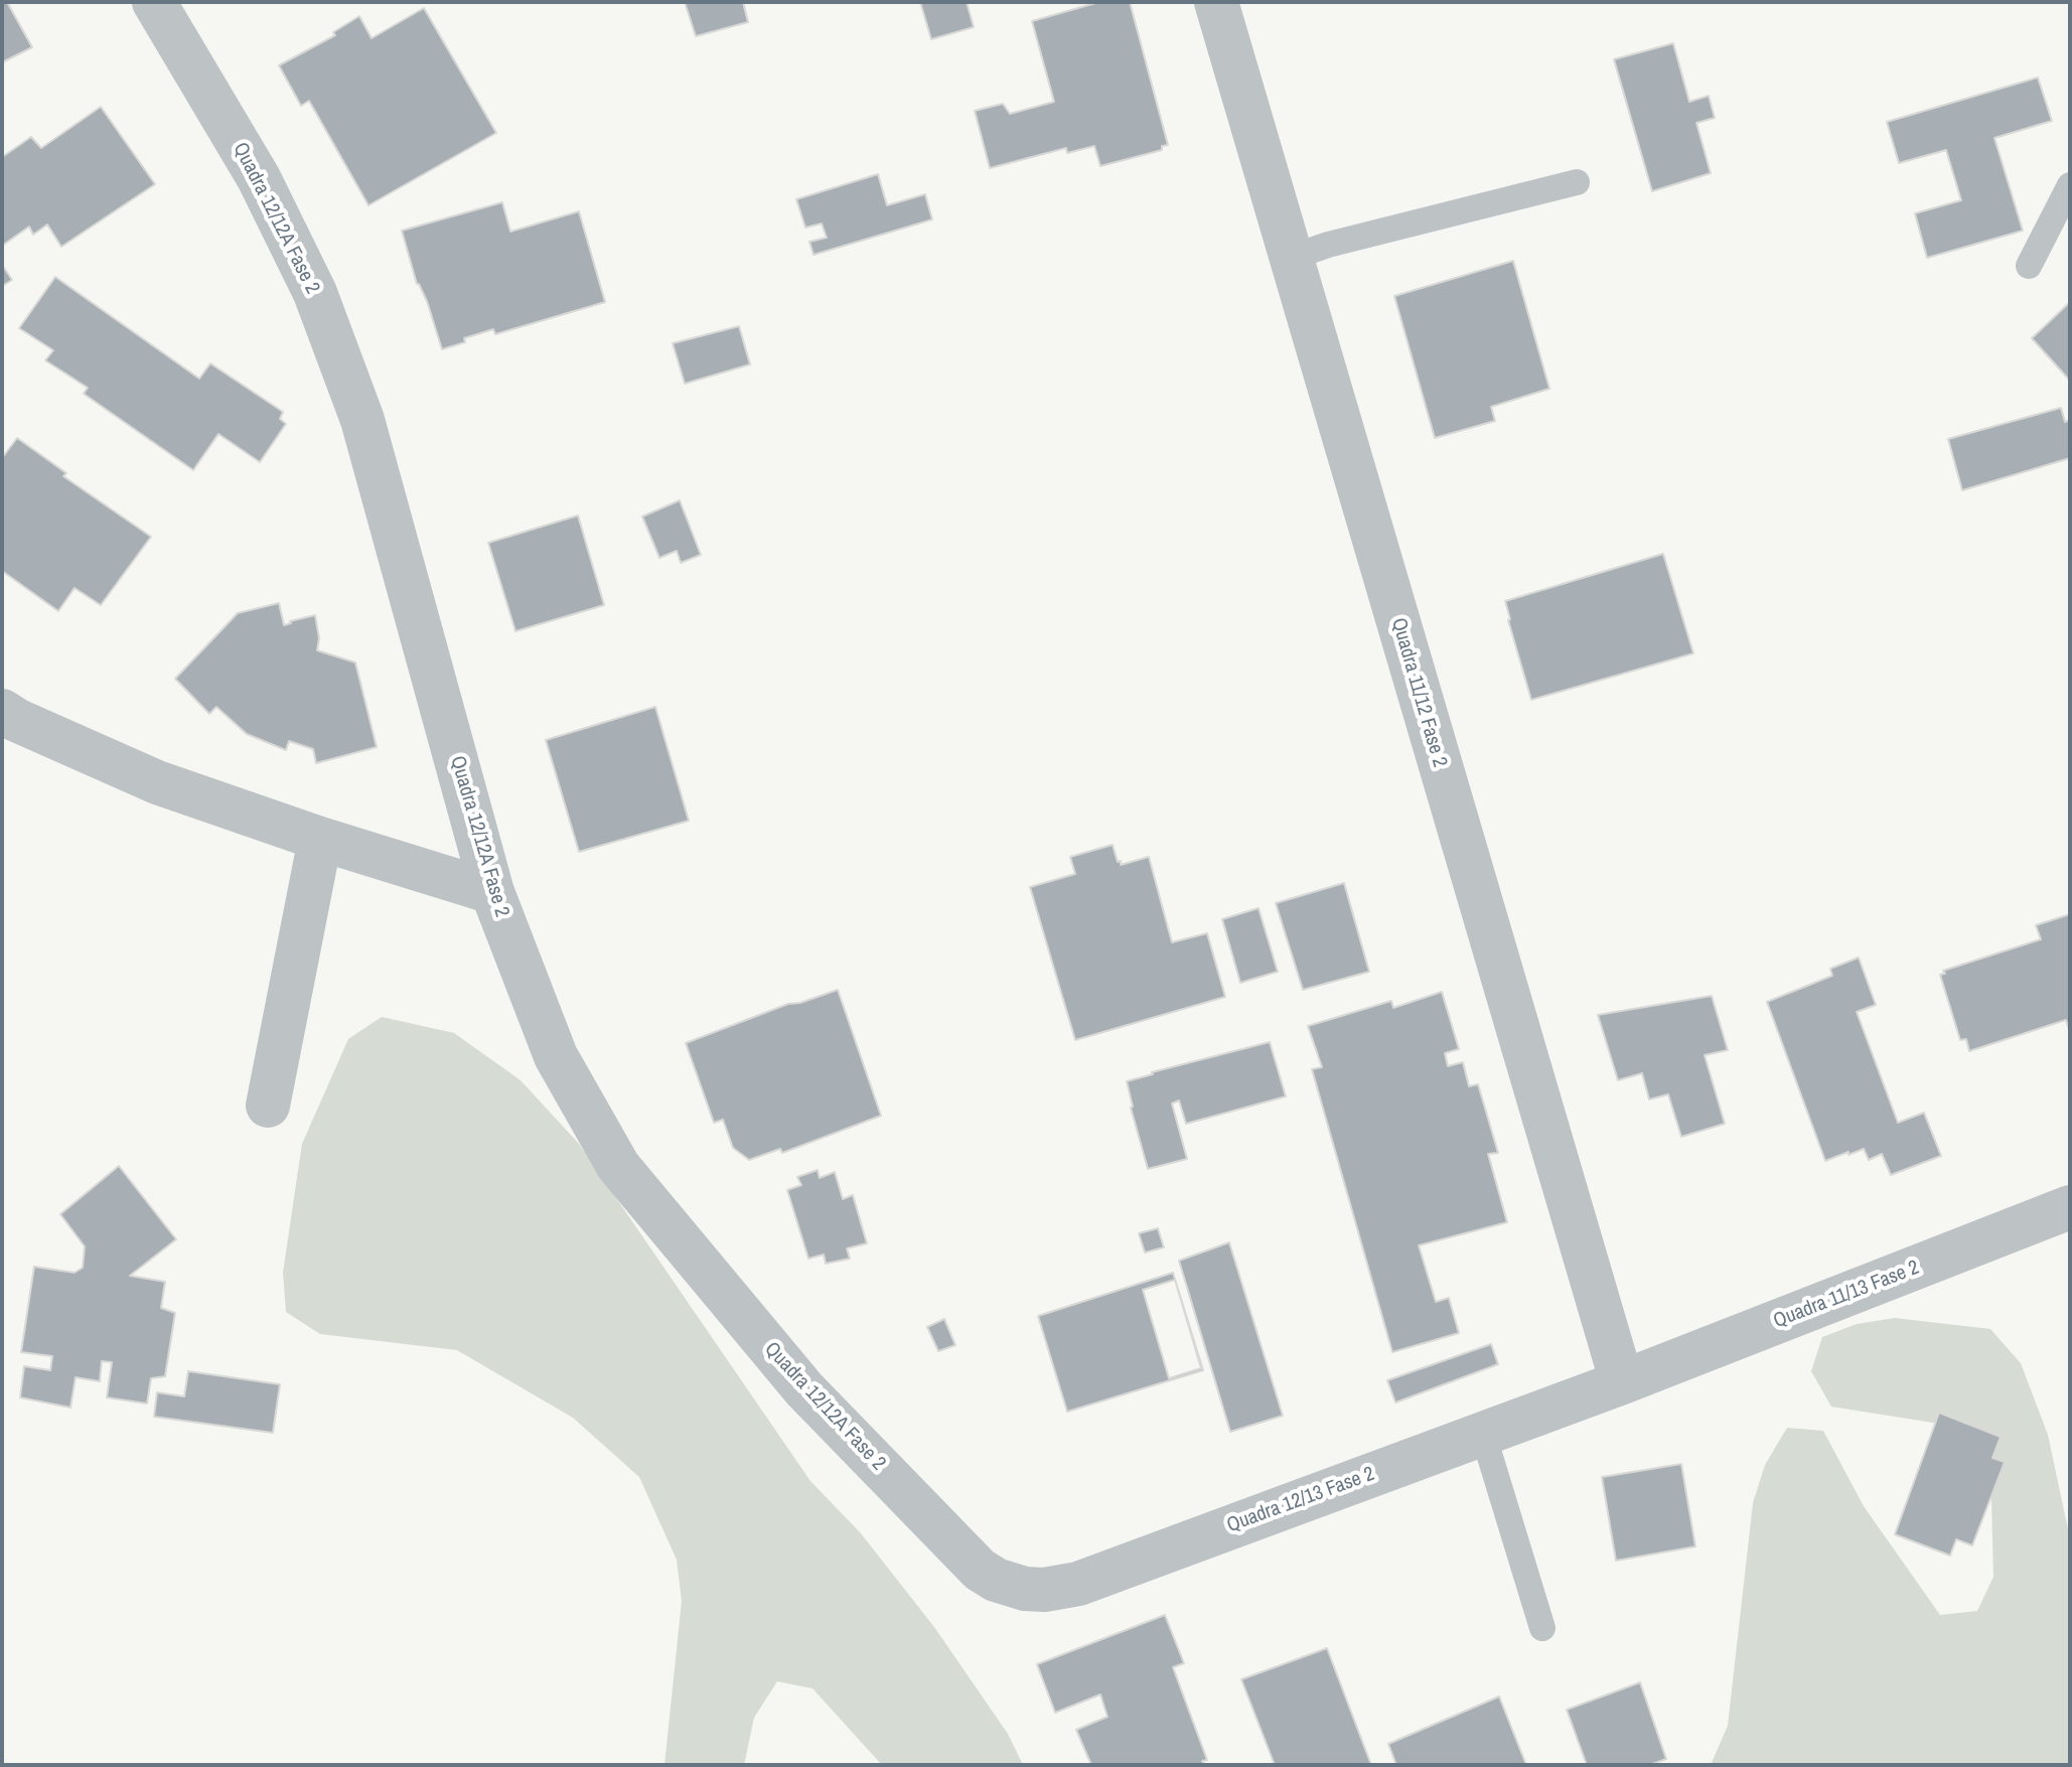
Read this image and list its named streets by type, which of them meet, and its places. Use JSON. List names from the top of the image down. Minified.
{"streets":{"street":["Quadra 12/12A Fase 2","Quadra 11/12 Fase 2","Quadra 11/13 Fase 2","Quadra 12/13 Fase 2"]},"crossings":[["Quadra 12/12A Fase 2","Quadra 12/13 Fase 2"],["Quadra 11/12 Fase 2","Quadra 11/13 Fase 2"],["Quadra 11/12 Fase 2","Quadra 12/13 Fase 2"],["Quadra 11/13 Fase 2","Quadra 12/13 Fase 2"]]}
